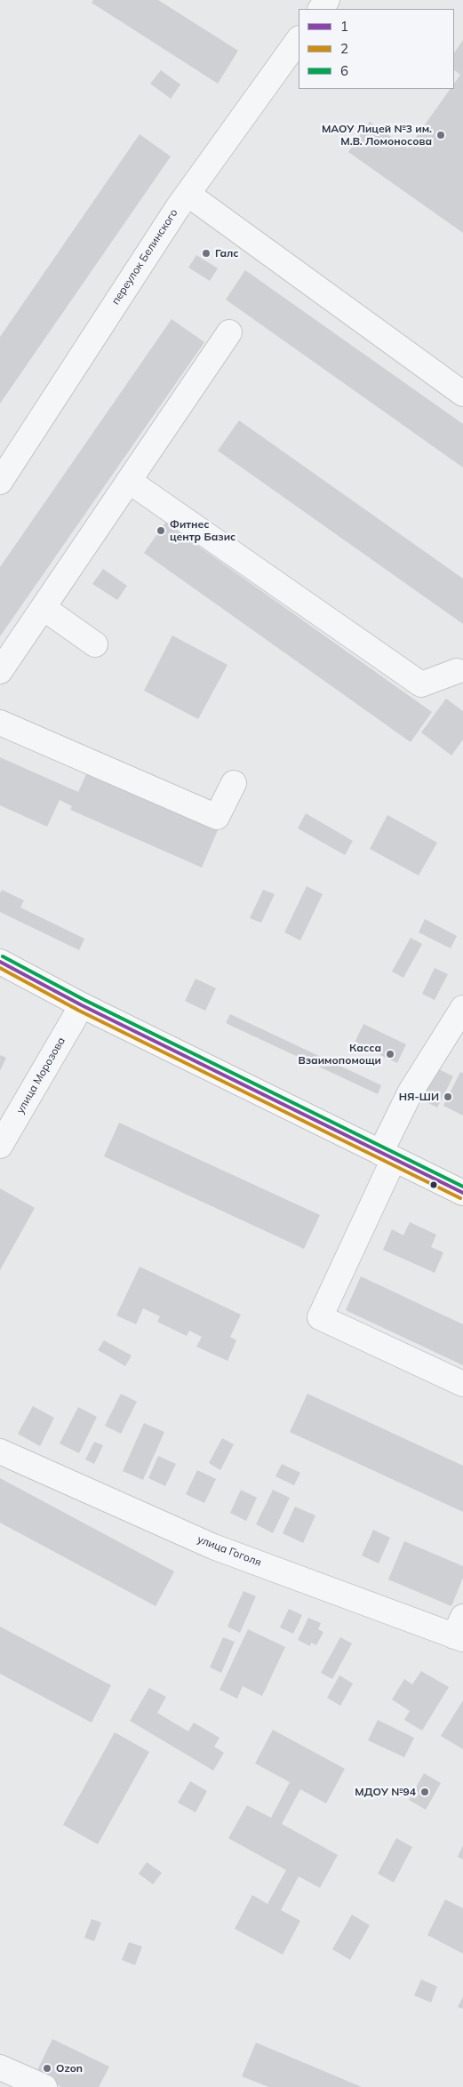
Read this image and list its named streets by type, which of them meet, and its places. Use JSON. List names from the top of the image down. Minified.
{"streets":{"street":["переулок Белинского","улица Морозова","улица Гоголя"]},"places":["МАОУ Лицей №3 им. М.В. Ломоносова","Галс","Фитнес центр Базис","Касса Взаимопомощи","НЯ-ШИ","МДОУ №94","Ozon"],"lines":["transit line 6","transit line 1","transit line 2"],"legend":["1","2","6"]}
